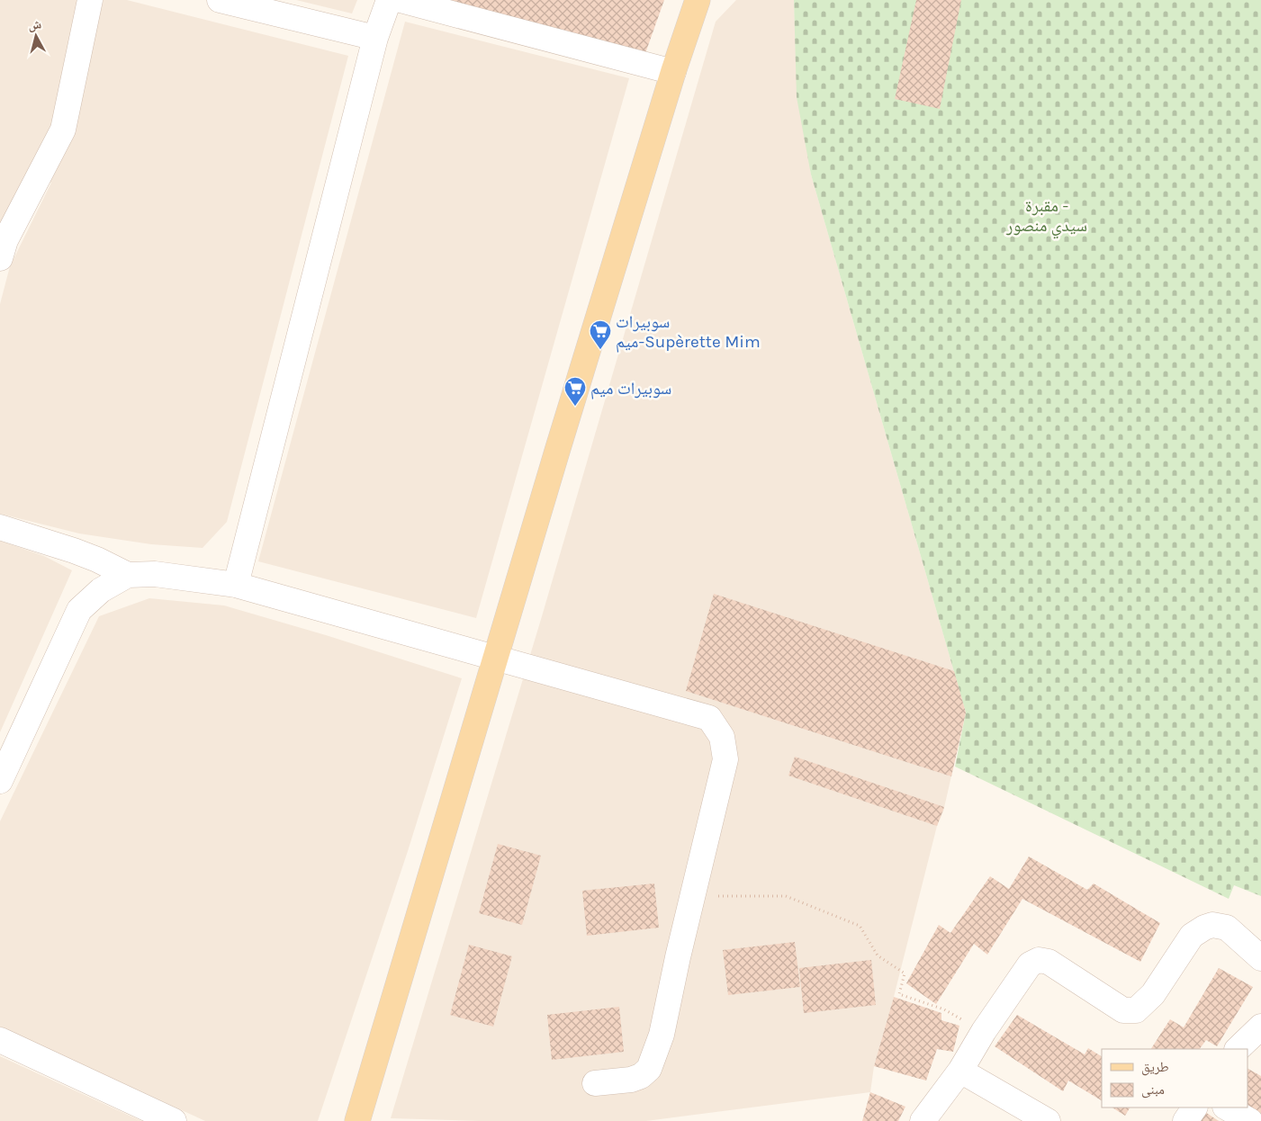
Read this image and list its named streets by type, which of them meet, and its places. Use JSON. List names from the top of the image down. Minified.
{"parks":["مقبرة - سيدي منصور"],"places":{"supermarket":["سوبيرات ميم-Supèrette Mim","سوبيرات ميم"]},"legend":["طريق","مبنى"],"north":"top"}
